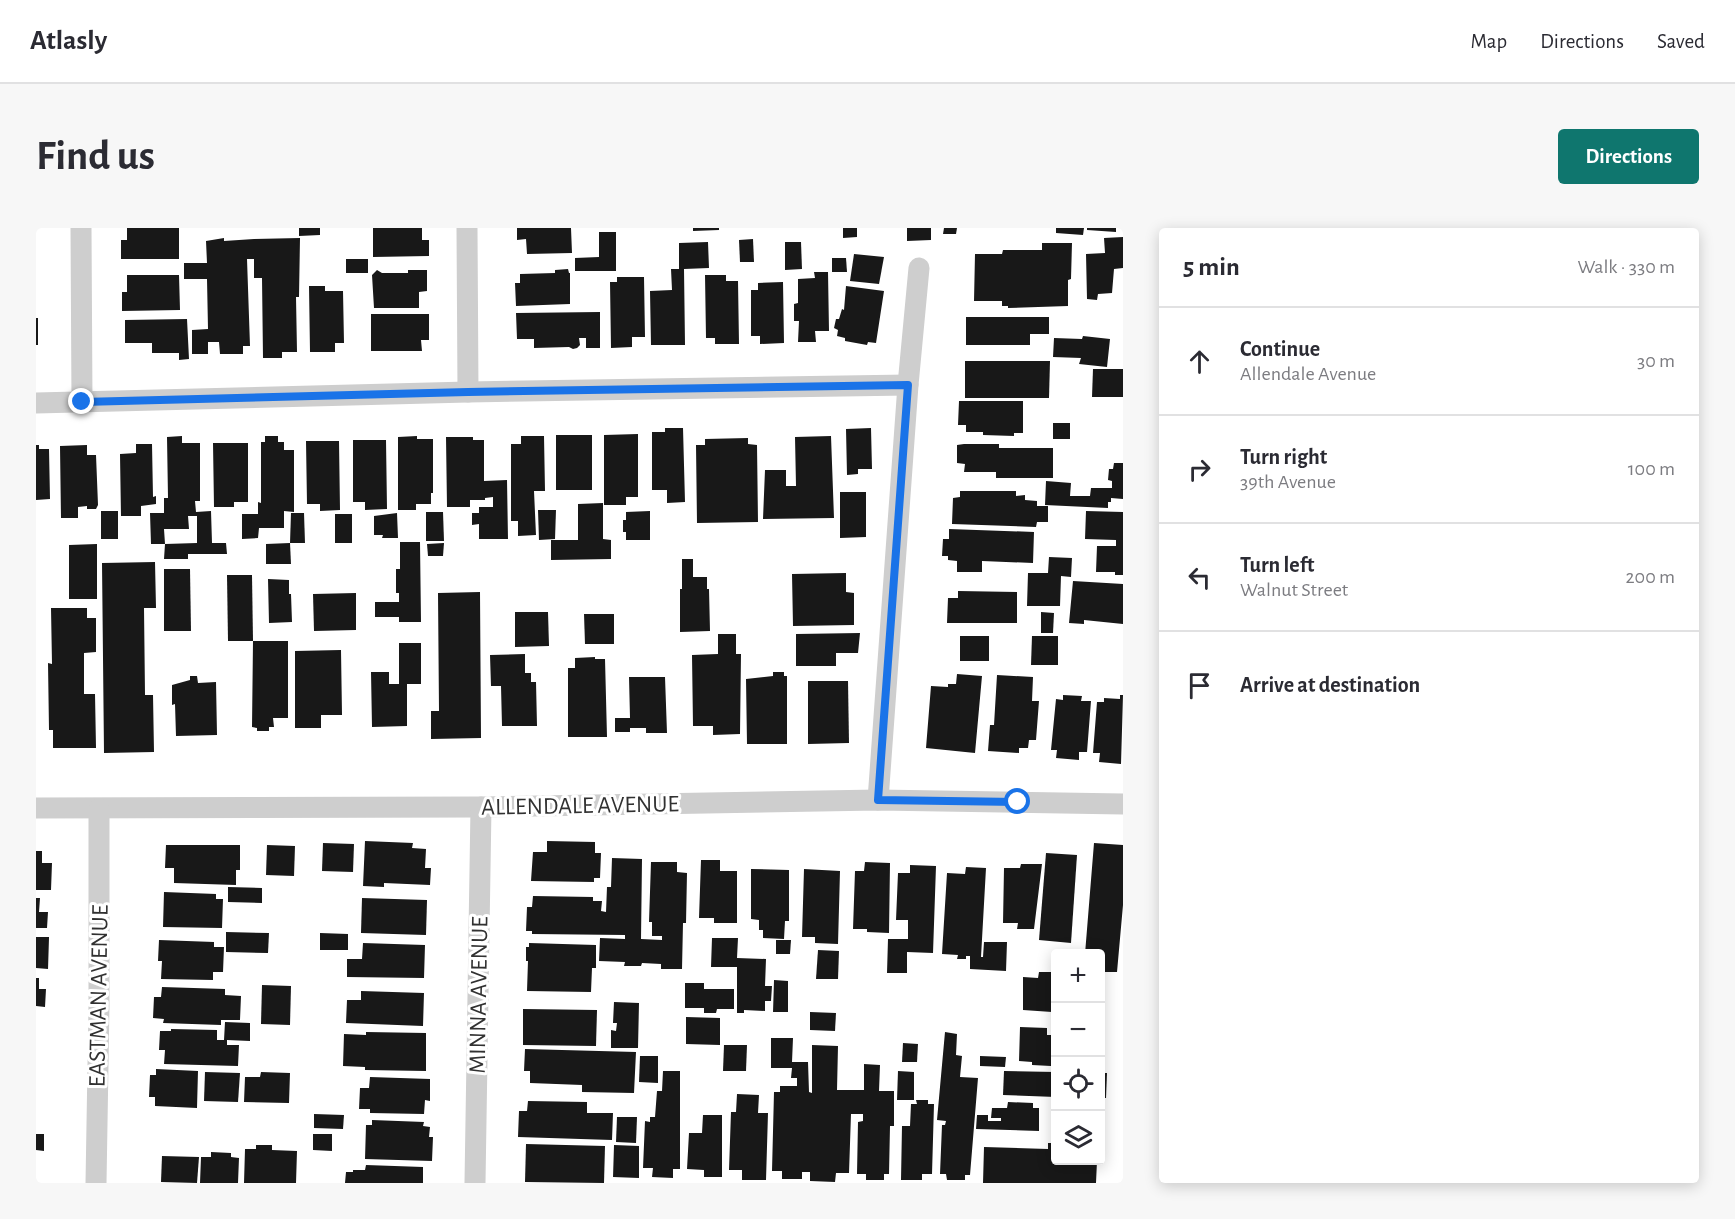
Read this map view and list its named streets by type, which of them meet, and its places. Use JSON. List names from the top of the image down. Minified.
{"streets":{"street":["ALLENDALE AVENUE","MINNA AVENUE","EASTMAN AVENUE"]},"crossings":[["ALLENDALE AVENUE","MINNA AVENUE"],["ALLENDALE AVENUE","EASTMAN AVENUE"]],"page":{"header":"Atlasly","nav":["Map","Directions","Saved"],"buttons":"Directions","title":"Find us","heading":["5 min","Walk · 330 m"],"list":[["Continue","Allendale Avenue","30 m"],["Turn right","39th Avenue","100 m"],["Turn left","Walnut Street","200 m"],"Arrive at destination"],"map_buttons":["+","−"]}}
